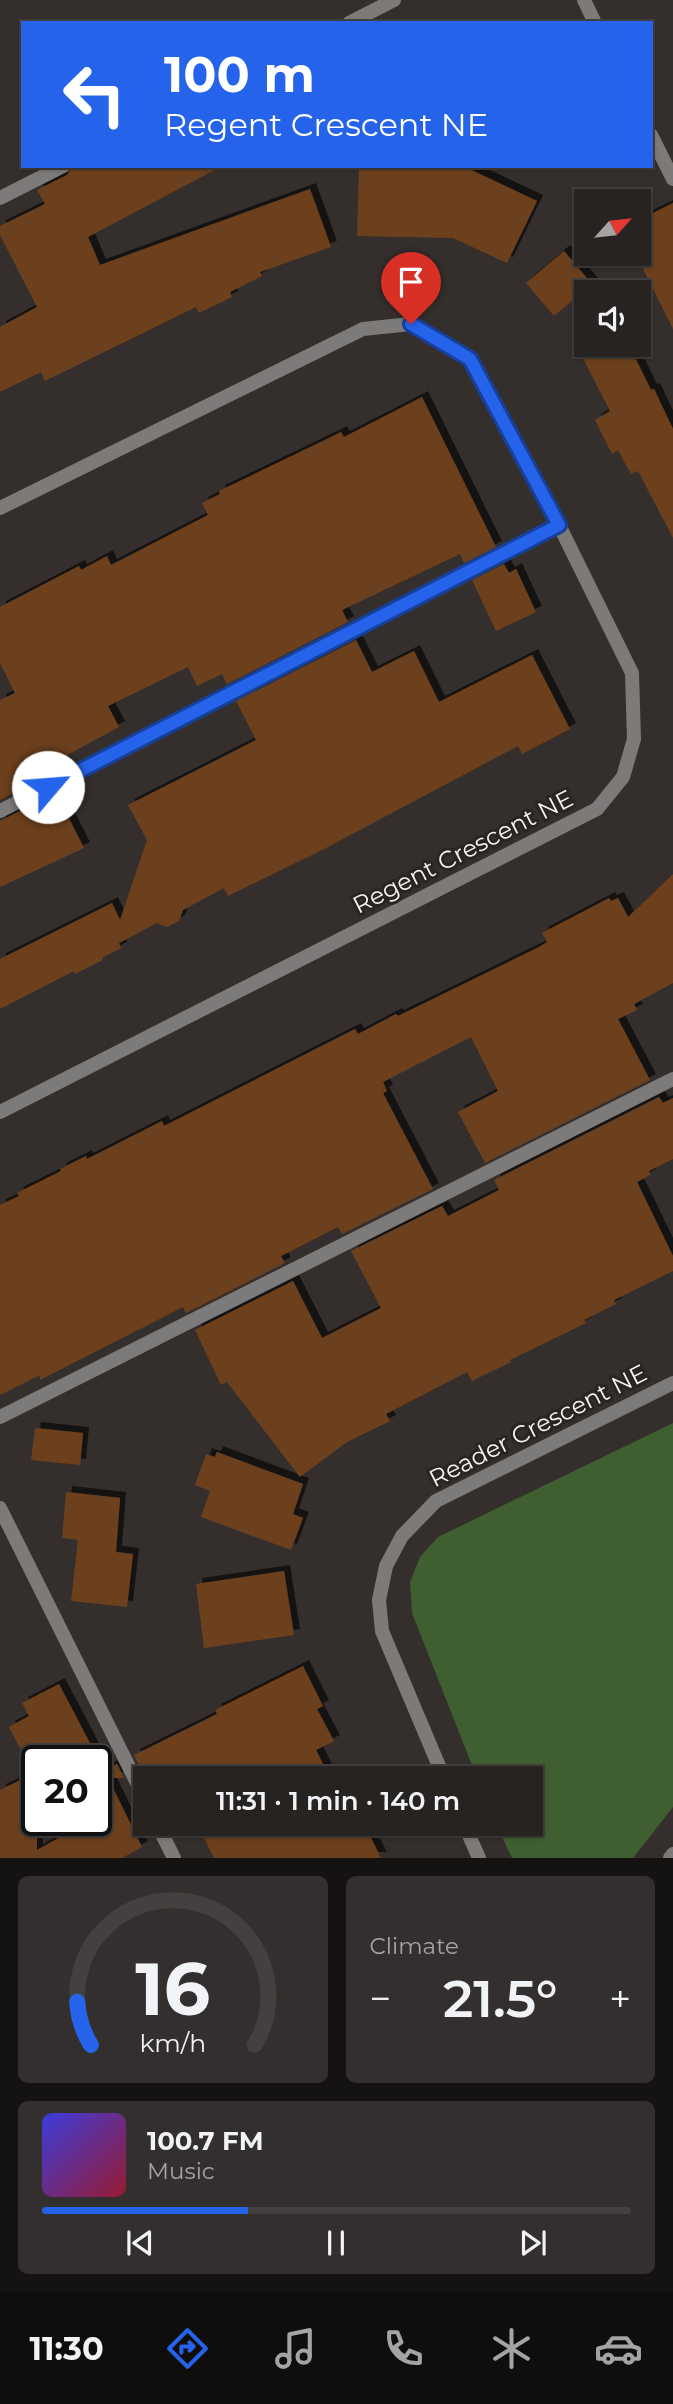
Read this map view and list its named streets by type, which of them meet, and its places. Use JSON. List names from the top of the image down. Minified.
{"streets":{"street":["Regent Crescent NE","Reader Crescent NE"]},"north":"top right","page":{"turn":["100 m","Regent Crescent NE"],"limit":"20","trip":"11:31 · 1 min · 140 m","tile":"Climate","heat":["−","21.5°","+"],"song":["100.7 FM","Music"],"tabs":"11:30","gauge":["16","km/h"]}}
